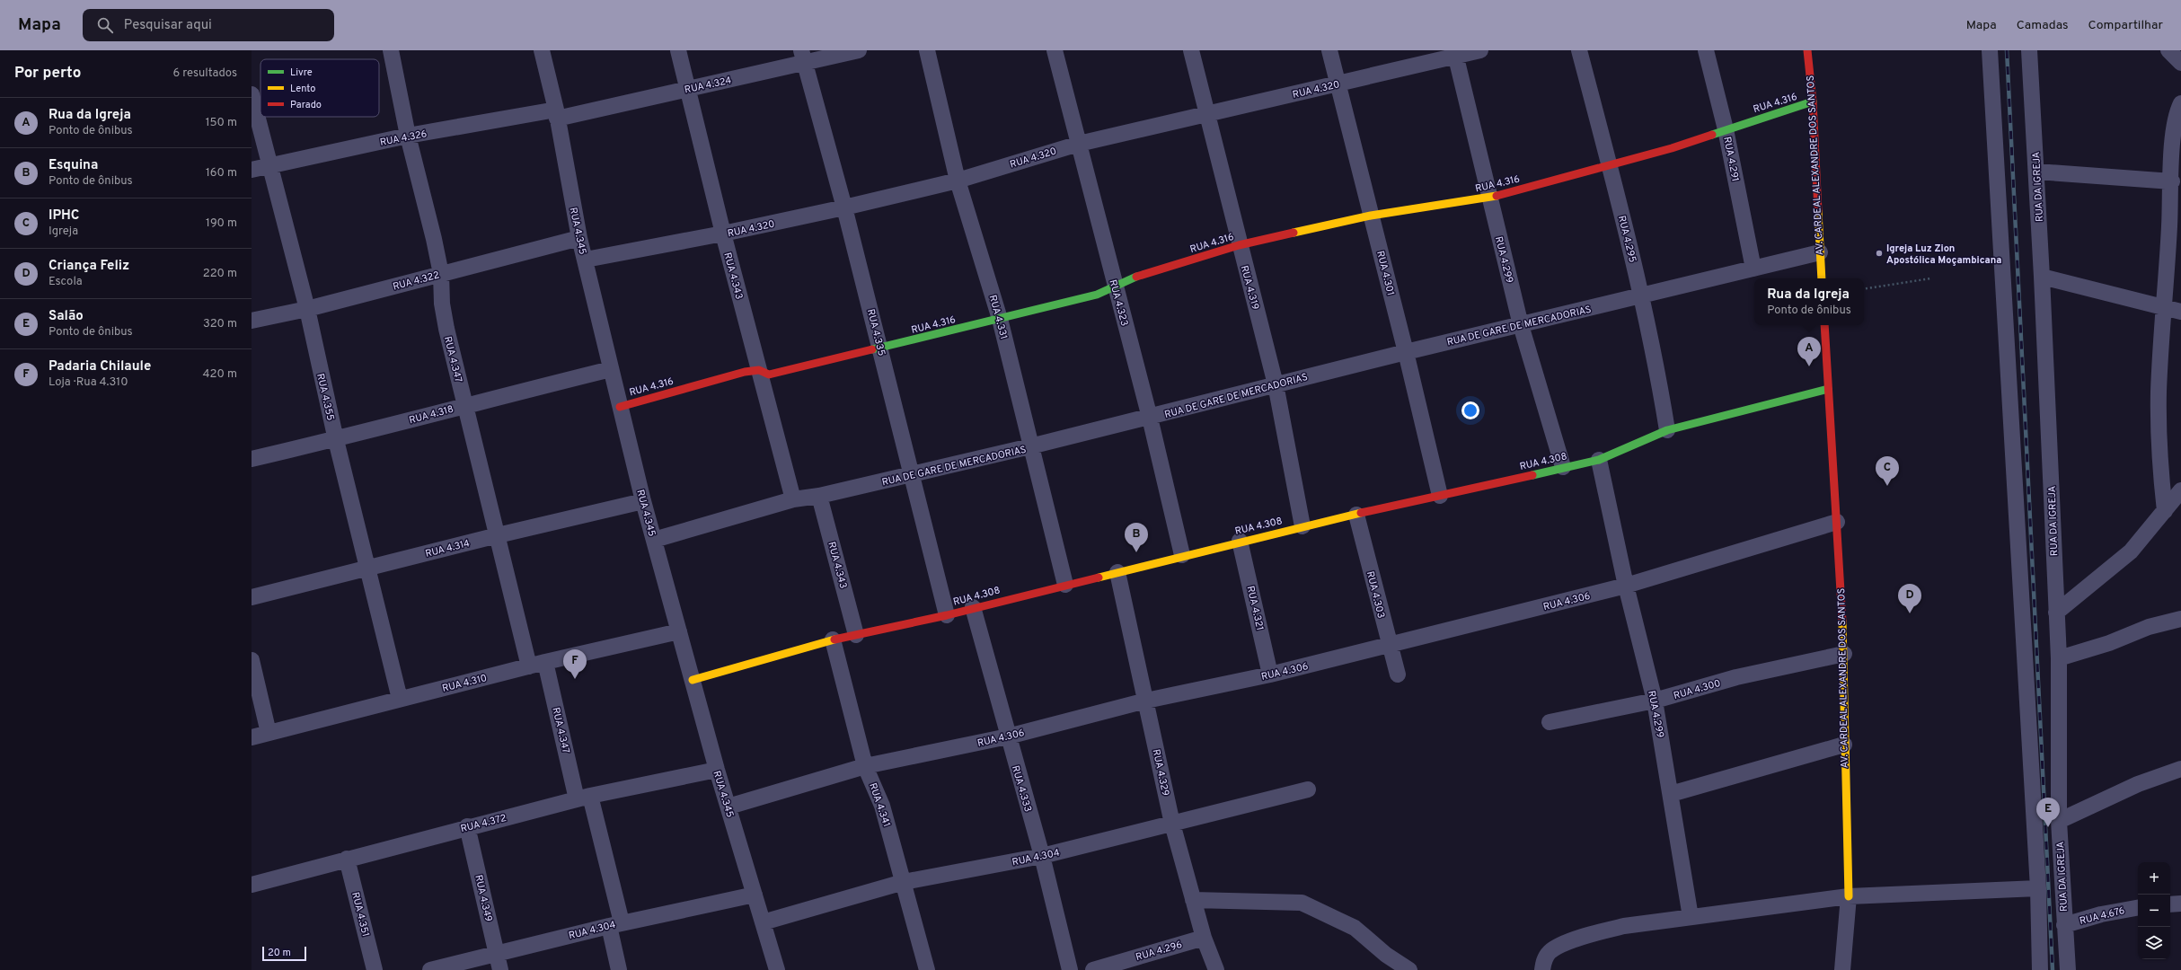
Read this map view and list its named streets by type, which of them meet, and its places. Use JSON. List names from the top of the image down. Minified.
{"streets":{"street":["RUA 4.324","RUA 4.320","RUA 4.316","RUA 4.326","RUA 4.291","AV. CARDEAL ALEXANDRE DOS SANTOS","RUA DA IGREJA","RUA 4.345","RUA 4.295","RUA 4.299","RUA 4.301","RUA 4.343","RUA 4.322","RUA 4.319","RUA 4.323","RUA 4.331","RUA DE GARE DE MERCADORIAS","RUA 4.335","RUA 4.347","RUA 4.355","RUA 4.318","RUA 4.308","RUA 4.314","RUA 4.303","RUA 4.306","RUA 4.321","RUA 4.310","RUA 4.300","RUA 4.329","RUA 4.333","RUA 4.341","RUA 4.372","RUA 4.304","RUA 4.349","RUA 4.351","RUA 4.676","RUA 4.296"]},"crossings":[["RUA 4.324","RUA 4.326"],["RUA 4.324","RUA 4.345"],["RUA 4.324","RUA 4.343"],["RUA 4.324","RUA 4.335"],["RUA 4.320","RUA 4.345"],["RUA 4.320","RUA 4.299"],["RUA 4.320","RUA 4.301"],["RUA 4.320","RUA 4.343"],["RUA 4.320","RUA 4.319"],["RUA 4.320","RUA 4.323"],["RUA 4.320","RUA 4.331"],["RUA 4.320","RUA 4.335"],["RUA 4.316","RUA 4.291"],["RUA 4.316","AV. CARDEAL ALEXANDRE DOS SANTOS"],["RUA 4.316","RUA 4.345"],["RUA 4.316","RUA 4.295"],["RUA 4.316","RUA 4.299"],["RUA 4.316","RUA 4.301"],["RUA 4.316","RUA 4.343"],["RUA 4.316","RUA 4.319"],["RUA 4.316","RUA 4.323"],["RUA 4.316","RUA 4.331"],["RUA 4.316","RUA 4.335"],["RUA 4.326","RUA 4.345"],["RUA 4.326","RUA 4.347"],["RUA 4.326","RUA 4.355"],["RUA 4.291","RUA DE GARE DE MERCADORIAS"],["AV. CARDEAL ALEXANDRE DOS SANTOS","RUA DE GARE DE MERCADORIAS"],["AV. CARDEAL ALEXANDRE DOS SANTOS","RUA 4.308"],["AV. CARDEAL ALEXANDRE DOS SANTOS","RUA 4.306"],["AV. CARDEAL ALEXANDRE DOS SANTOS","RUA 4.300"],["RUA DA IGREJA","RUA 4.676"],["RUA 4.345","RUA 4.322"],["RUA 4.345","RUA DE GARE DE MERCADORIAS"],["RUA 4.345","RUA 4.318"],["RUA 4.345","RUA 4.308"],["RUA 4.345","RUA 4.314"],["RUA 4.345","RUA 4.306"],["RUA 4.345","RUA 4.310"],["RUA 4.345","RUA 4.372"],["RUA 4.345","RUA 4.304"],["RUA 4.295","RUA DE GARE DE MERCADORIAS"],["RUA 4.295","RUA 4.308"],["RUA 4.299","RUA DE GARE DE MERCADORIAS"],["RUA 4.299","RUA 4.308"],["RUA 4.299","RUA 4.306"],["RUA 4.299","RUA 4.300"],["RUA 4.301","RUA DE GARE DE MERCADORIAS"],["RUA 4.301","RUA 4.308"],["RUA 4.343","RUA DE GARE DE MERCADORIAS"],["RUA 4.343","RUA 4.308"],["RUA 4.322","RUA 4.347"],["RUA 4.322","RUA 4.355"],["RUA 4.319","RUA DE GARE DE MERCADORIAS"],["RUA 4.319","RUA 4.308"],["RUA 4.323","RUA DE GARE DE MERCADORIAS"],["RUA 4.323","RUA 4.308"],["RUA 4.331","RUA DE GARE DE MERCADORIAS"],["RUA 4.331","RUA 4.308"],["RUA DE GARE DE MERCADORIAS","RUA 4.335"],["RUA 4.335","RUA 4.308"],["RUA 4.347","RUA 4.318"],["RUA 4.347","RUA 4.314"],["RUA 4.347","RUA 4.310"],["RUA 4.347","RUA 4.372"],["RUA 4.347","RUA 4.304"],["RUA 4.355","RUA 4.318"],["RUA 4.355","RUA 4.314"],["RUA 4.355","RUA 4.310"],["RUA 4.308","RUA 4.303"],["RUA 4.308","RUA 4.321"],["RUA 4.308","RUA 4.329"],["RUA 4.308","RUA 4.333"],["RUA 4.308","RUA 4.341"],["RUA 4.303","RUA 4.306"],["RUA 4.306","RUA 4.321"],["RUA 4.306","RUA 4.329"],["RUA 4.306","RUA 4.333"],["RUA 4.306","RUA 4.341"],["RUA 4.329","RUA 4.304"],["RUA 4.329","RUA 4.296"],["RUA 4.333","RUA 4.304"],["RUA 4.341","RUA 4.304"],["RUA 4.372","RUA 4.349"],["RUA 4.372","RUA 4.351"],["RUA 4.304","RUA 4.349"]],"places":["Igreja Luz Zion Apostólica Moçambicana"],"legend":["Livre","Lento","Parado"],"scale_bar":"20 m","page":{"header":"Mapa","search":"Pesquisar aqui","nav":["Mapa","Camadas","Compartilhar"],"heading":["Por perto","6 resultados"],"list":[{"mark":"A","name":"Rua da Igreja","note":"Ponto de ônibus","value":"150 m"},{"mark":"B","name":"Esquina","note":"Ponto de ônibus","value":"160 m"},{"mark":"C","name":"IPHC","note":"Igreja","value":"190 m"},{"mark":"D","name":"Criança Feliz","note":"Escola","value":"220 m"},{"mark":"E","name":"Salão","note":"Ponto de ônibus","value":"320 m"},{"mark":"F","name":"Padaria Chilaule","note":"Loja · Rua 4.310","value":"420 m"}],"popup":["Rua da Igreja","Ponto de ônibus"],"pins":["A","C","B","D","F","E"],"map_buttons":["+","−"],"scale":"20 m"}}
